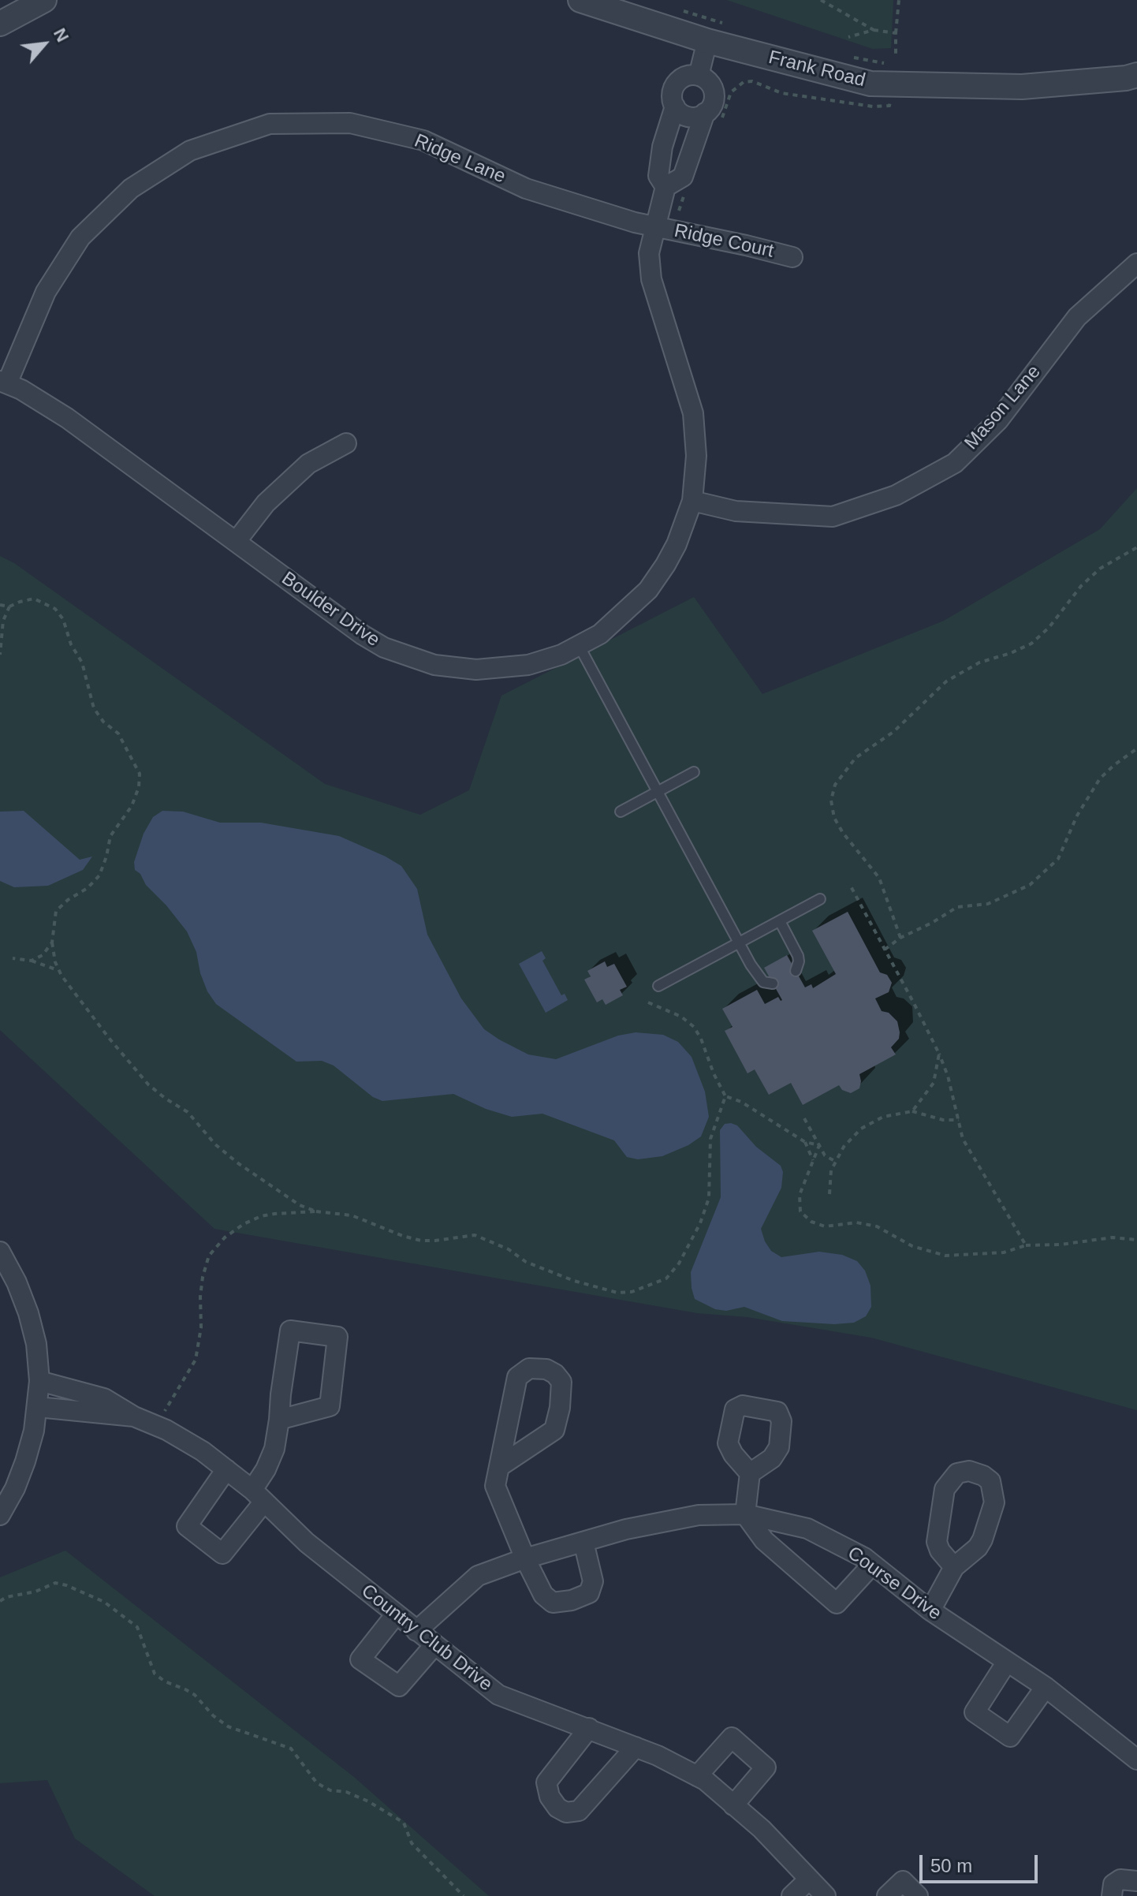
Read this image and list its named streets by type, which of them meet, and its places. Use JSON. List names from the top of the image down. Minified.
{"streets":{"street":["Frank Road","Ridge Lane","Ridge Court","Mason Lane","Boulder Drive","Course Drive","Country Club Drive"]},"crossings":[["Ridge Lane","Ridge Court"],["Ridge Lane","Boulder Drive"],["Ridge Court","Boulder Drive"],["Mason Lane","Boulder Drive"],["Course Drive","Country Club Drive"]],"scale_bar":"50 m","north":"top right"}
